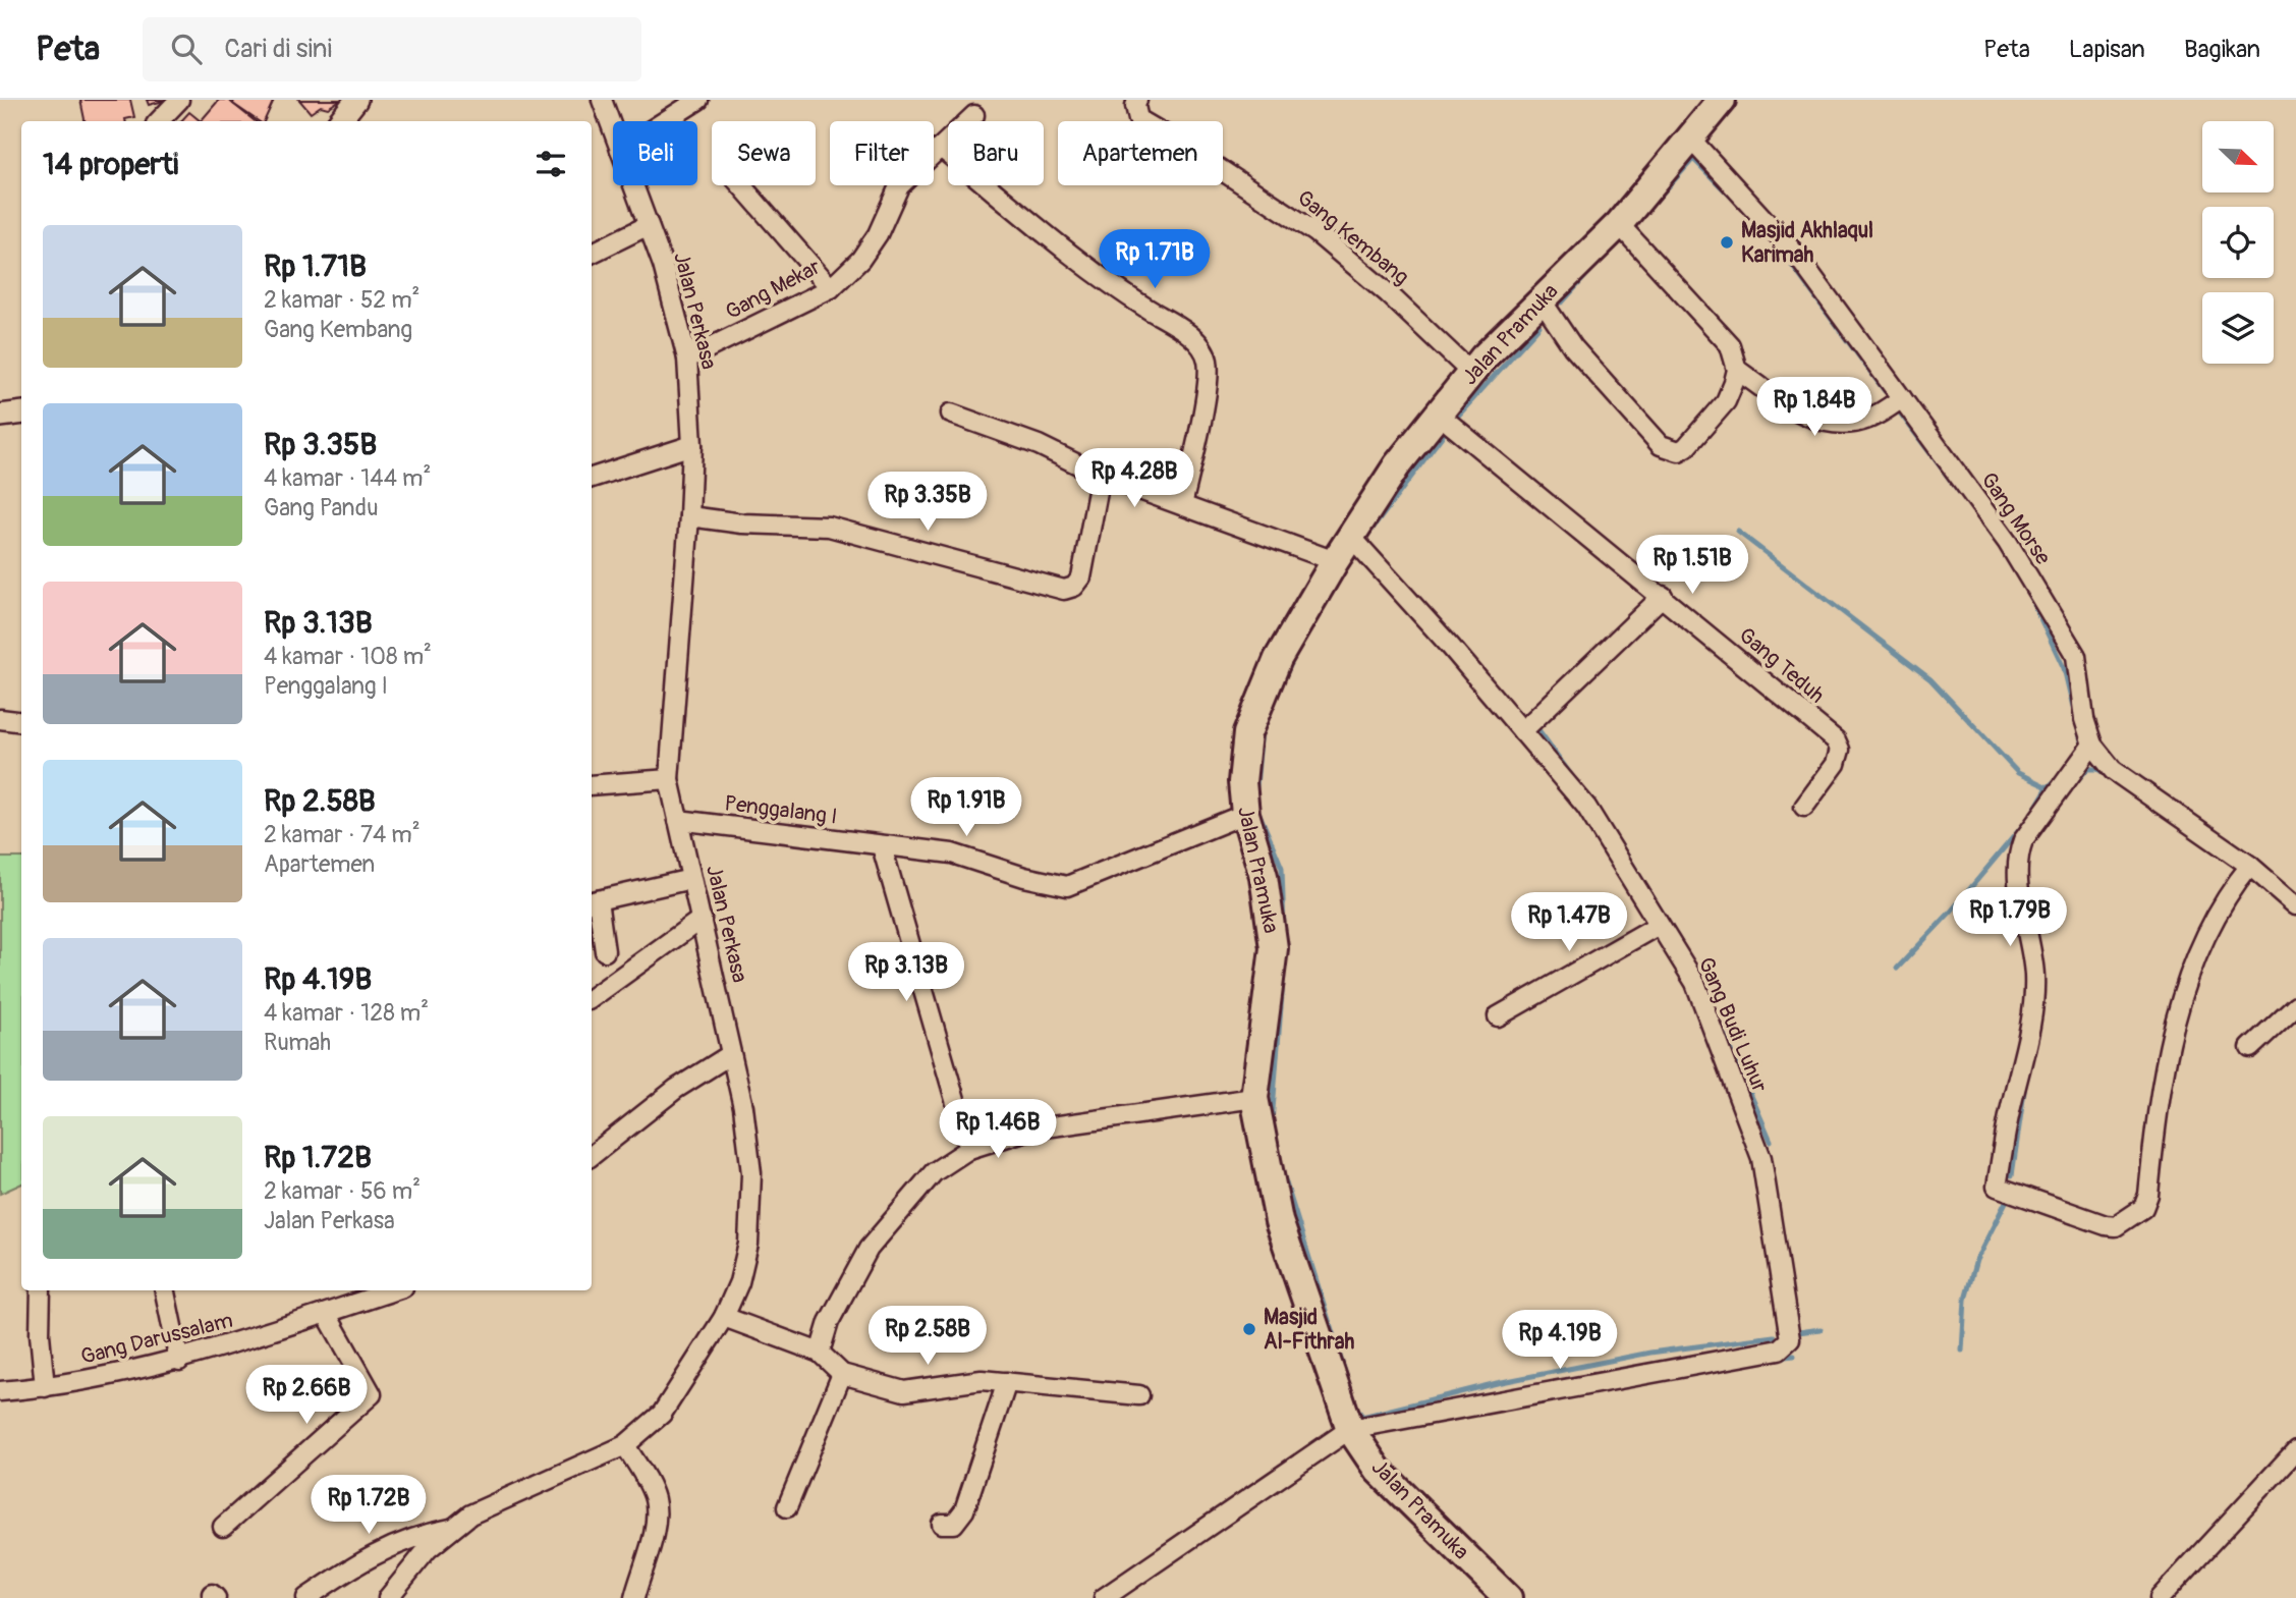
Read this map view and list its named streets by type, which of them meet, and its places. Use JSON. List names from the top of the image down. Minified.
{"streets":{"main road":["Jalan Pramuka"],"street":["Gang Kembang","Gang Mekar","Jalan Perkasa","Gang Morse","Gang Teduh","Penggalang I","Gang Budi Luhur","Gang Darussalam"]},"crossings":[["Gang Kembang","Jalan Pramuka"],["Gang Mekar","Jalan Perkasa"],["Jalan Perkasa","Penggalang I"],["Jalan Pramuka","Gang Morse"],["Jalan Pramuka","Gang Teduh"],["Jalan Pramuka","Penggalang I"],["Jalan Pramuka","Gang Budi Luhur"]],"places":["Masjid Akhlaqul Karimah","Masjid Al-Fithrah"],"north":"bottom right","page":{"header":"Peta","search":"Cari di sini","nav":["Peta","Lapisan","Bagikan"],"chip":["Beli","Sewa","Filter","Baru","Apartemen"],"heading":"14 properti","list":[{"name":"Rp 1.71B","note":"2 kamar · 52 m² · Gang Kembang"},{"name":"Rp 3.35B","note":"4 kamar · 144 m² · Gang Pandu"},{"name":"Rp 3.13B","note":"4 kamar · 108 m² · Penggalang I"},{"name":"Rp 2.58B","note":"2 kamar · 74 m² · Apartemen"},{"name":"Rp 4.19B","note":"4 kamar · 128 m² · Rumah"},{"name":"Rp 1.72B","note":"2 kamar · 56 m² · Jalan Perkasa"}],"price":["Rp 1.71B","Rp 1.84B","Rp 4.28B","Rp 3.35B","Rp 1.51B","Rp 1.91B","Rp 1.79B","Rp 1.47B","Rp 3.13B","Rp 1.46B","Rp 2.58B","Rp 4.19B","Rp 2.66B","Rp 1.72B"]}}
